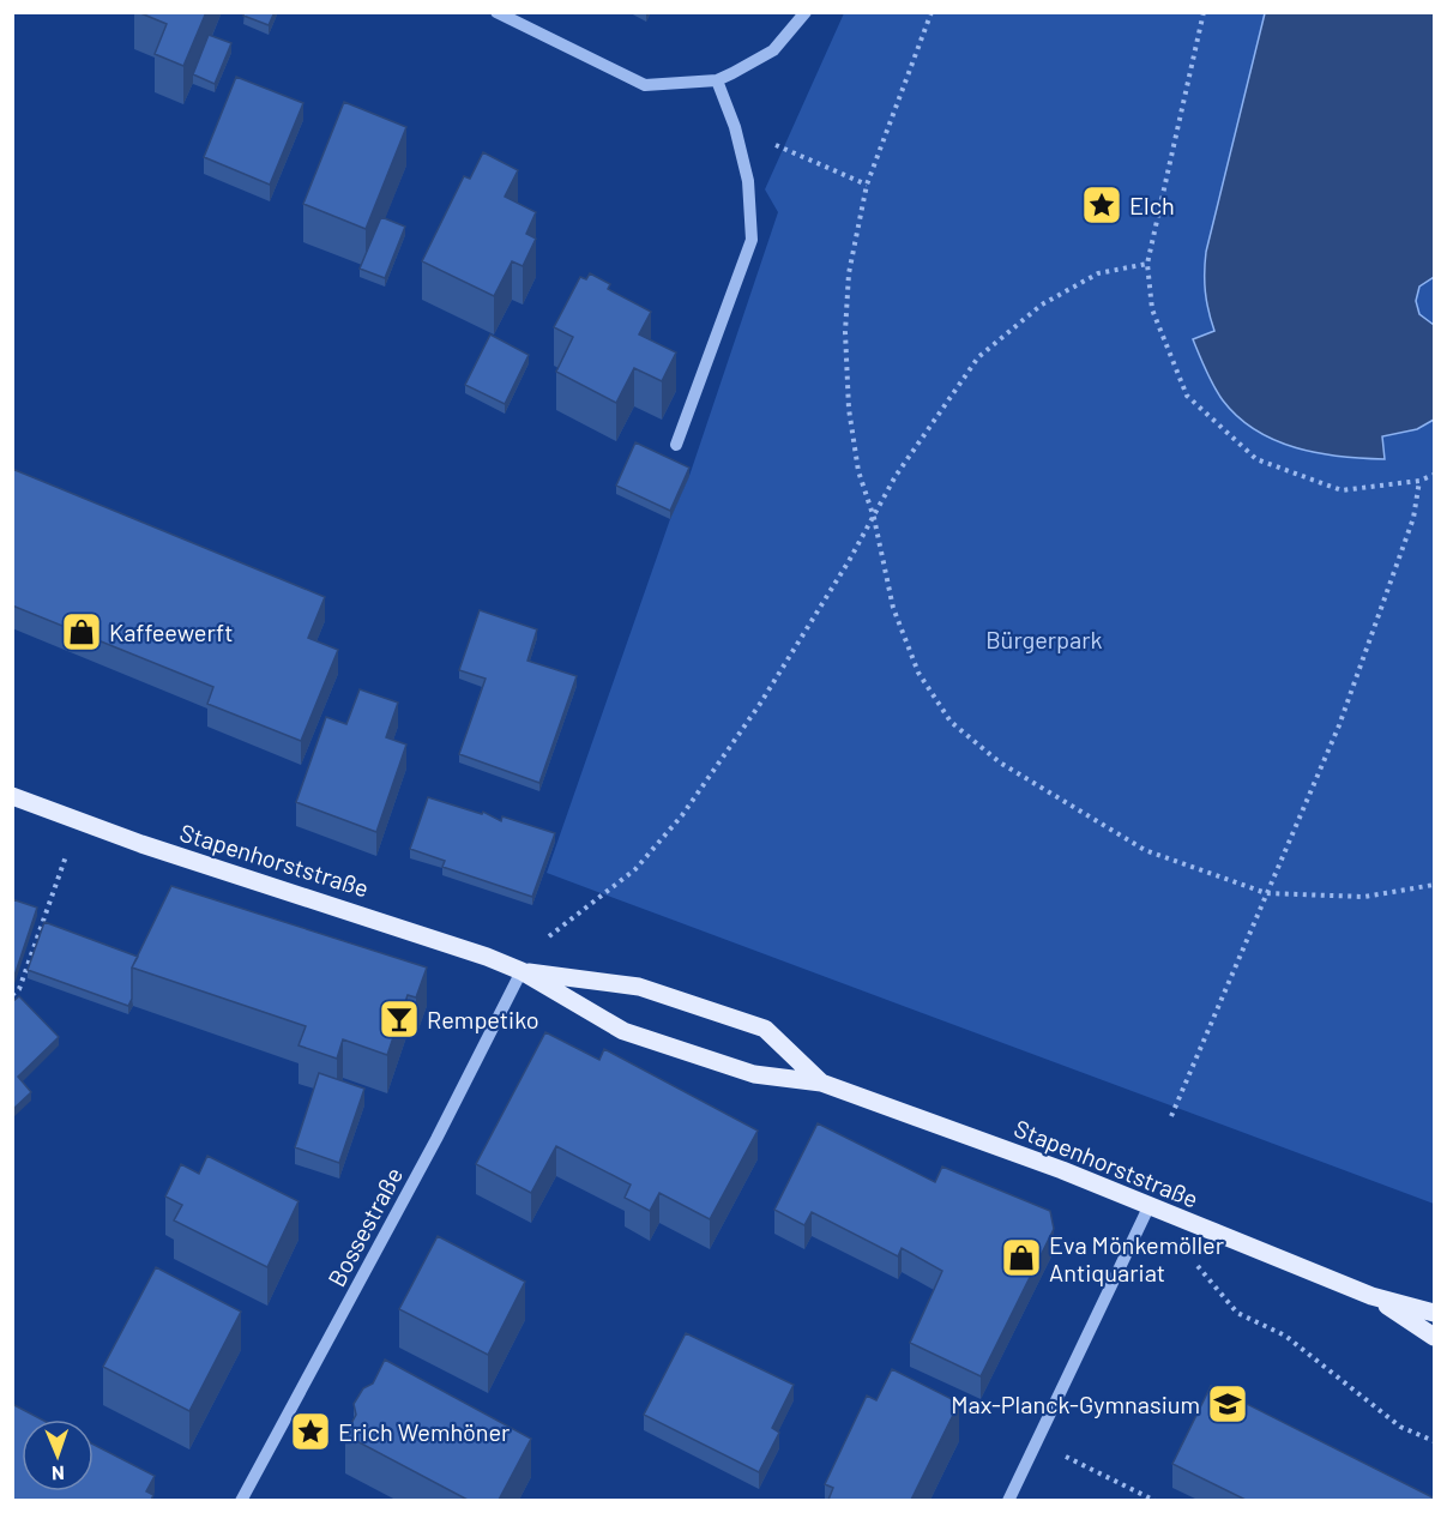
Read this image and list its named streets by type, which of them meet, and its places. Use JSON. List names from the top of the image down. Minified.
{"streets":{"main road":["Stapenhorststraße"],"street":["Bossestraße"]},"crossings":[["Stapenhorststraße","Bossestraße"]],"parks":["Bürgerpark"],"places":{"place":["Elch","Erich Wemhöner"],"shop":["Kaffeewerft","Eva Mönkemöller Antiquariat"],"bar":["Rempetiko"],"school or university":["Max-Planck-Gymnasium"]},"north":"bottom"}
